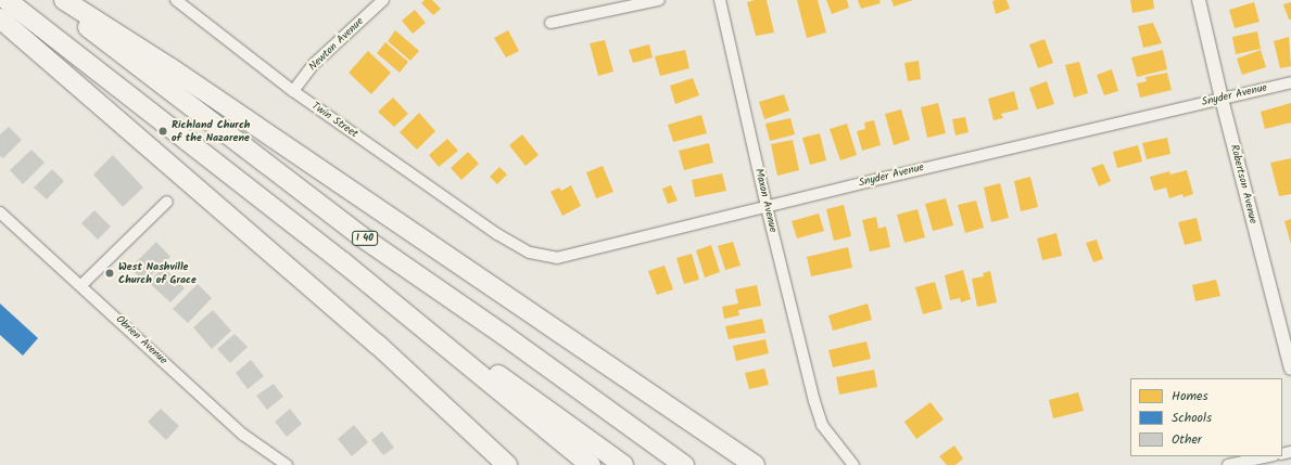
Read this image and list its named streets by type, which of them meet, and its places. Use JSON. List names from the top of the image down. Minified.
{"streets":{"highway":["I 40"],"street":["Newton Avenue","Snyder Avenue","Twin Street","Robertson Avenue","Maxon Avenue","Obrien Avenue"]},"crossings":[["Newton Avenue","Twin Street"],["Snyder Avenue","Twin Street"],["Snyder Avenue","Robertson Avenue"],["Snyder Avenue","Maxon Avenue"]],"places":["Richland Church of the Nazarene","West Nashville Church of Grace"],"legend":["Homes","Schools","Other"]}
